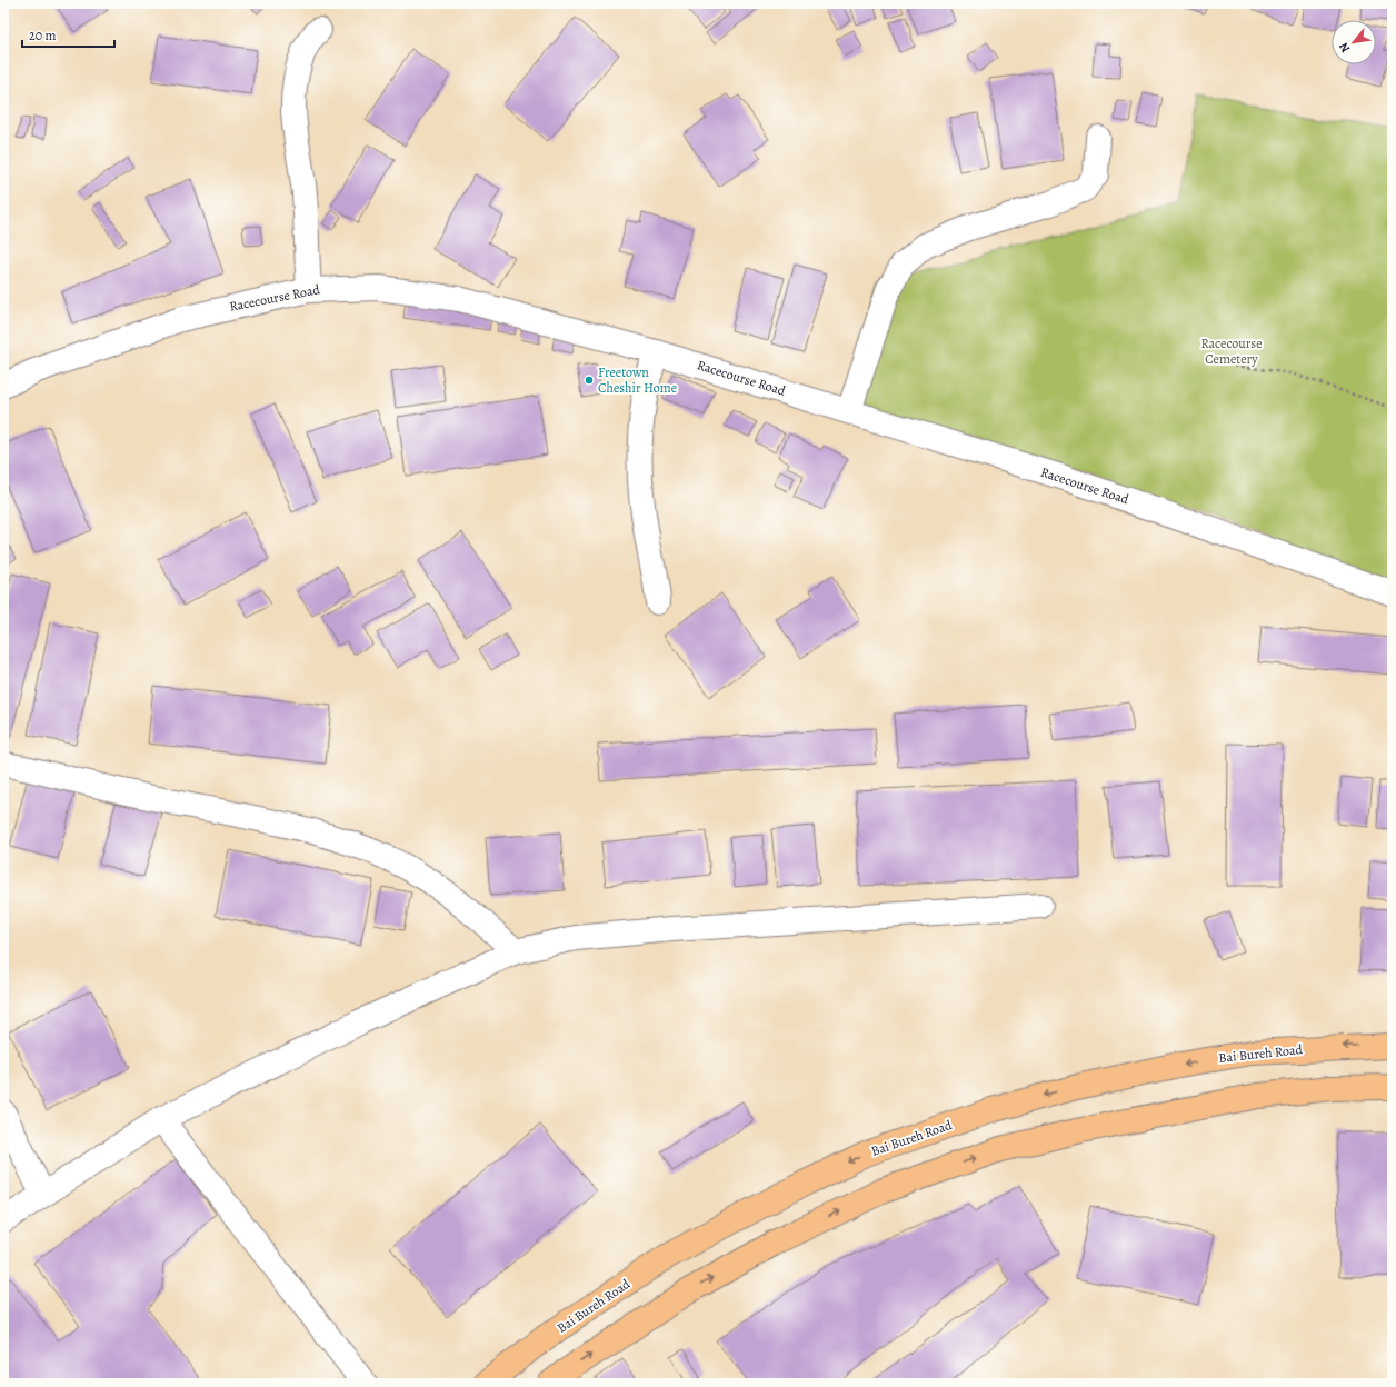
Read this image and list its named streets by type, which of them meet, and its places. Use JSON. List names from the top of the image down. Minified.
{"streets":{"highway":["Bai Bureh Road"],"street":["Racecourse Road"]},"parks":["Racecourse Cemetery"],"places":["Freetown Cheshir Home"],"scale_bar":"20 m","north":"bottom left"}
